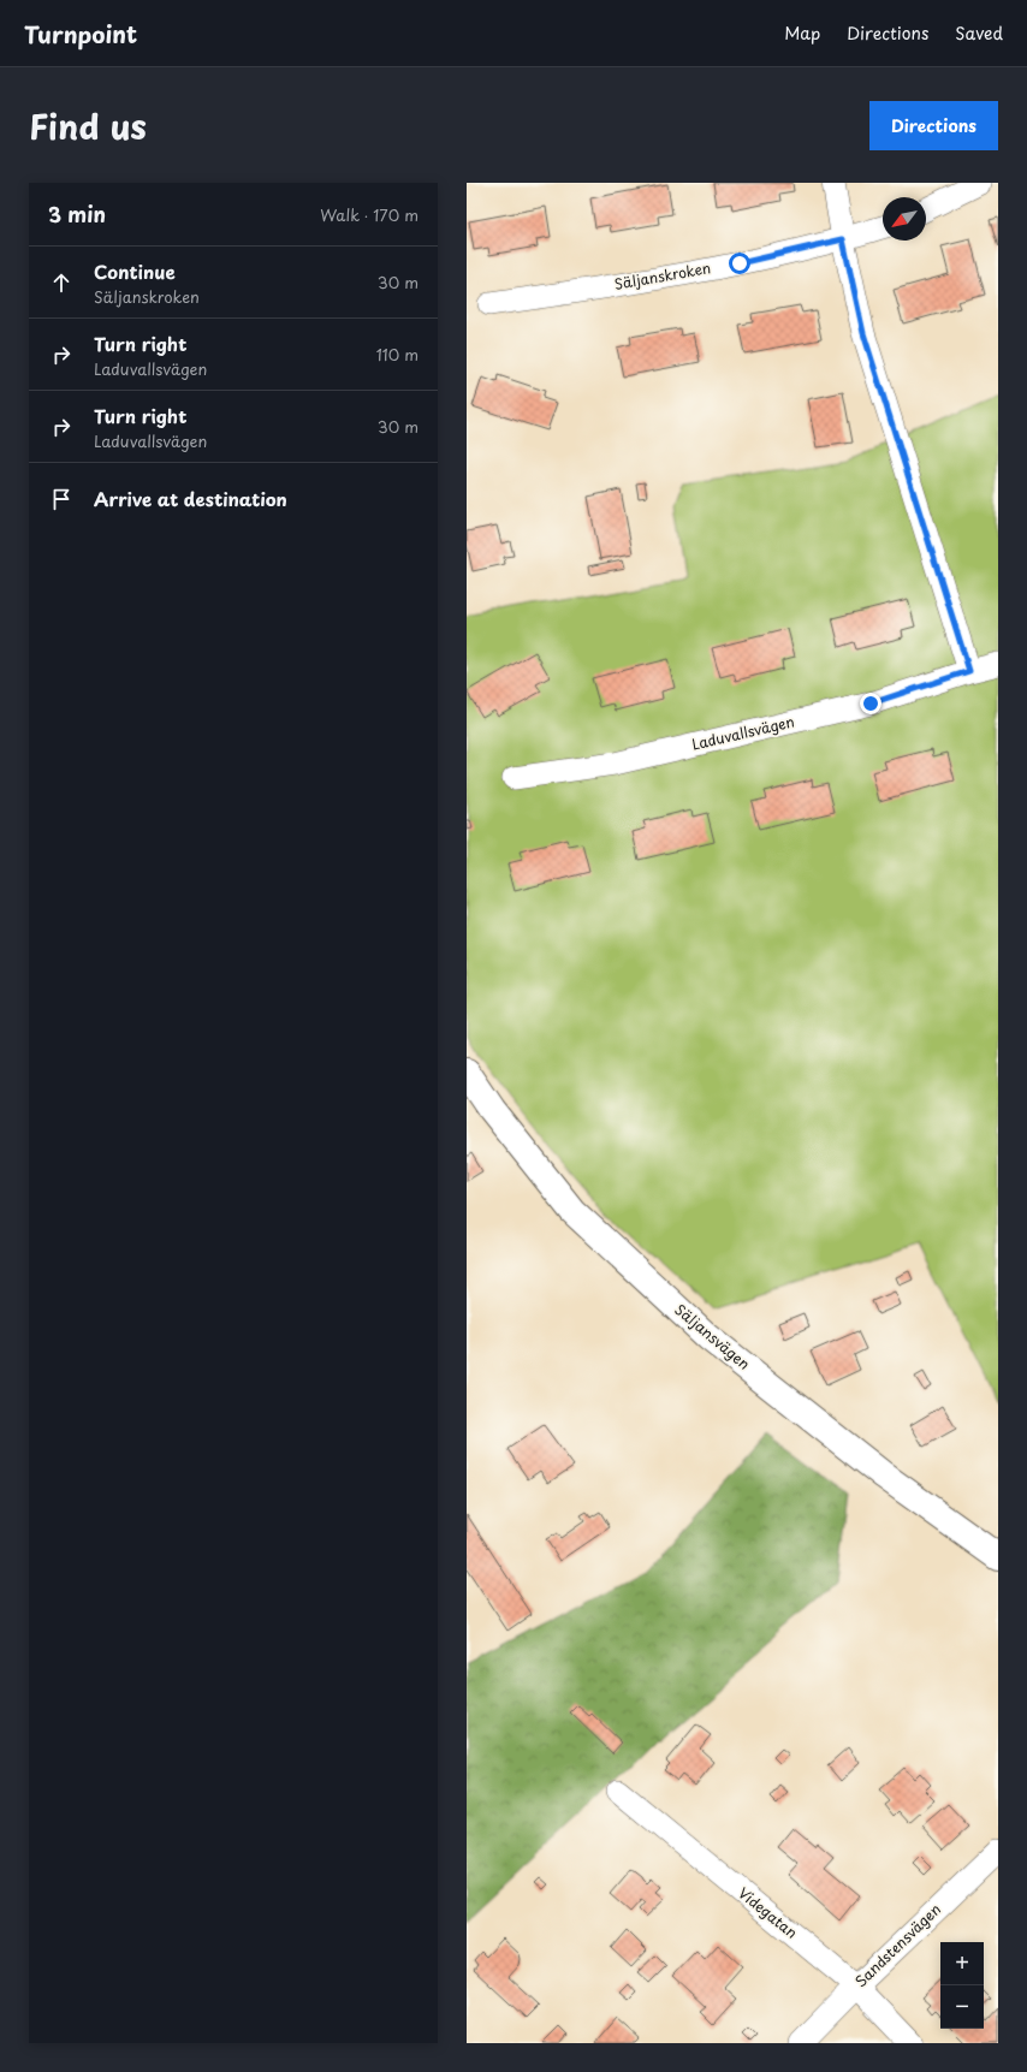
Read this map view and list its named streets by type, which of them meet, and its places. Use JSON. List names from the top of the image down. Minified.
{"streets":{"street":["Säljanskroken","Laduvallsvägen","Säljansvägen","Videgatan","Sandstensvägen"]},"crossings":[["Videgatan","Sandstensvägen"]],"north":"bottom left","page":{"header":"Turnpoint","nav":["Map","Directions","Saved"],"title":"Find us","buttons":"Directions","heading":["3 min","Walk · 170 m"],"list":[["Continue","Säljanskroken","30 m"],["Turn right","Laduvallsvägen","110 m"],["Turn right","Laduvallsvägen","30 m"],"Arrive at destination"],"map_buttons":["+","−"]}}
